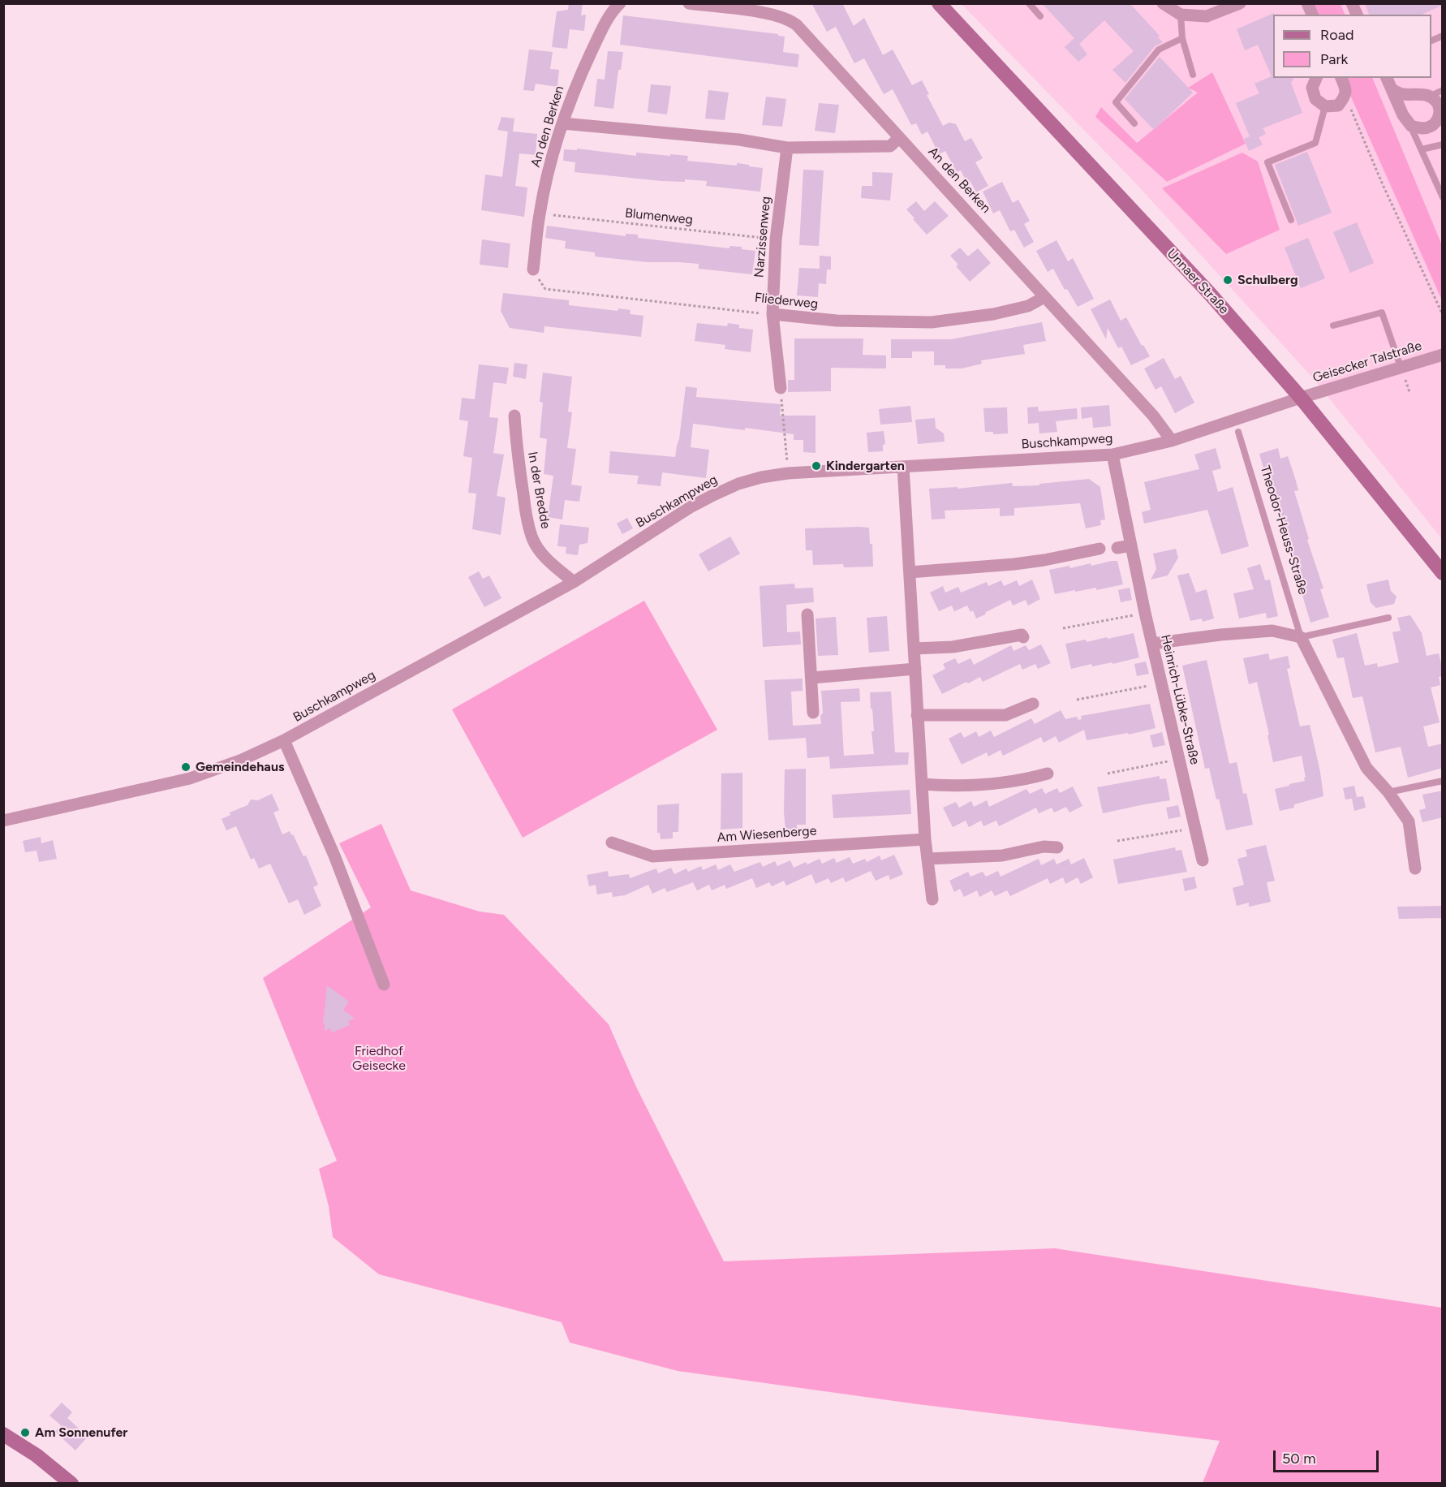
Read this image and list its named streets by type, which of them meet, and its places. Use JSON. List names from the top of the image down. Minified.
{"streets":{"main road":["Unnaer Straße"],"street":["An den Berken","Narzissenweg","Fliederweg","Geisecker Talstraße","Buschkampweg","In der Bredde","Theodor-Heuss-Straße","Heinrich-Lübke-Straße","Am Wiesenberge"],"path":["Blumenweg"]},"crossings":[["An den Berken","Blumenweg"],["An den Berken","Fliederweg"],["An den Berken","Buschkampweg"],["Blumenweg","Narzissenweg"],["Narzissenweg","Fliederweg"],["Unnaer Straße","Geisecker Talstraße"],["Unnaer Straße","Buschkampweg"],["Geisecker Talstraße","Buschkampweg"],["Buschkampweg","In der Bredde"],["Buschkampweg","Heinrich-Lübke-Straße"]],"parks":["Friedhof Geisecke"],"places":["Schulberg","Kindergarten","Gemeindehaus","Am Sonnenufer"],"legend":["Road","Park"],"scale_bar":"50 m"}
